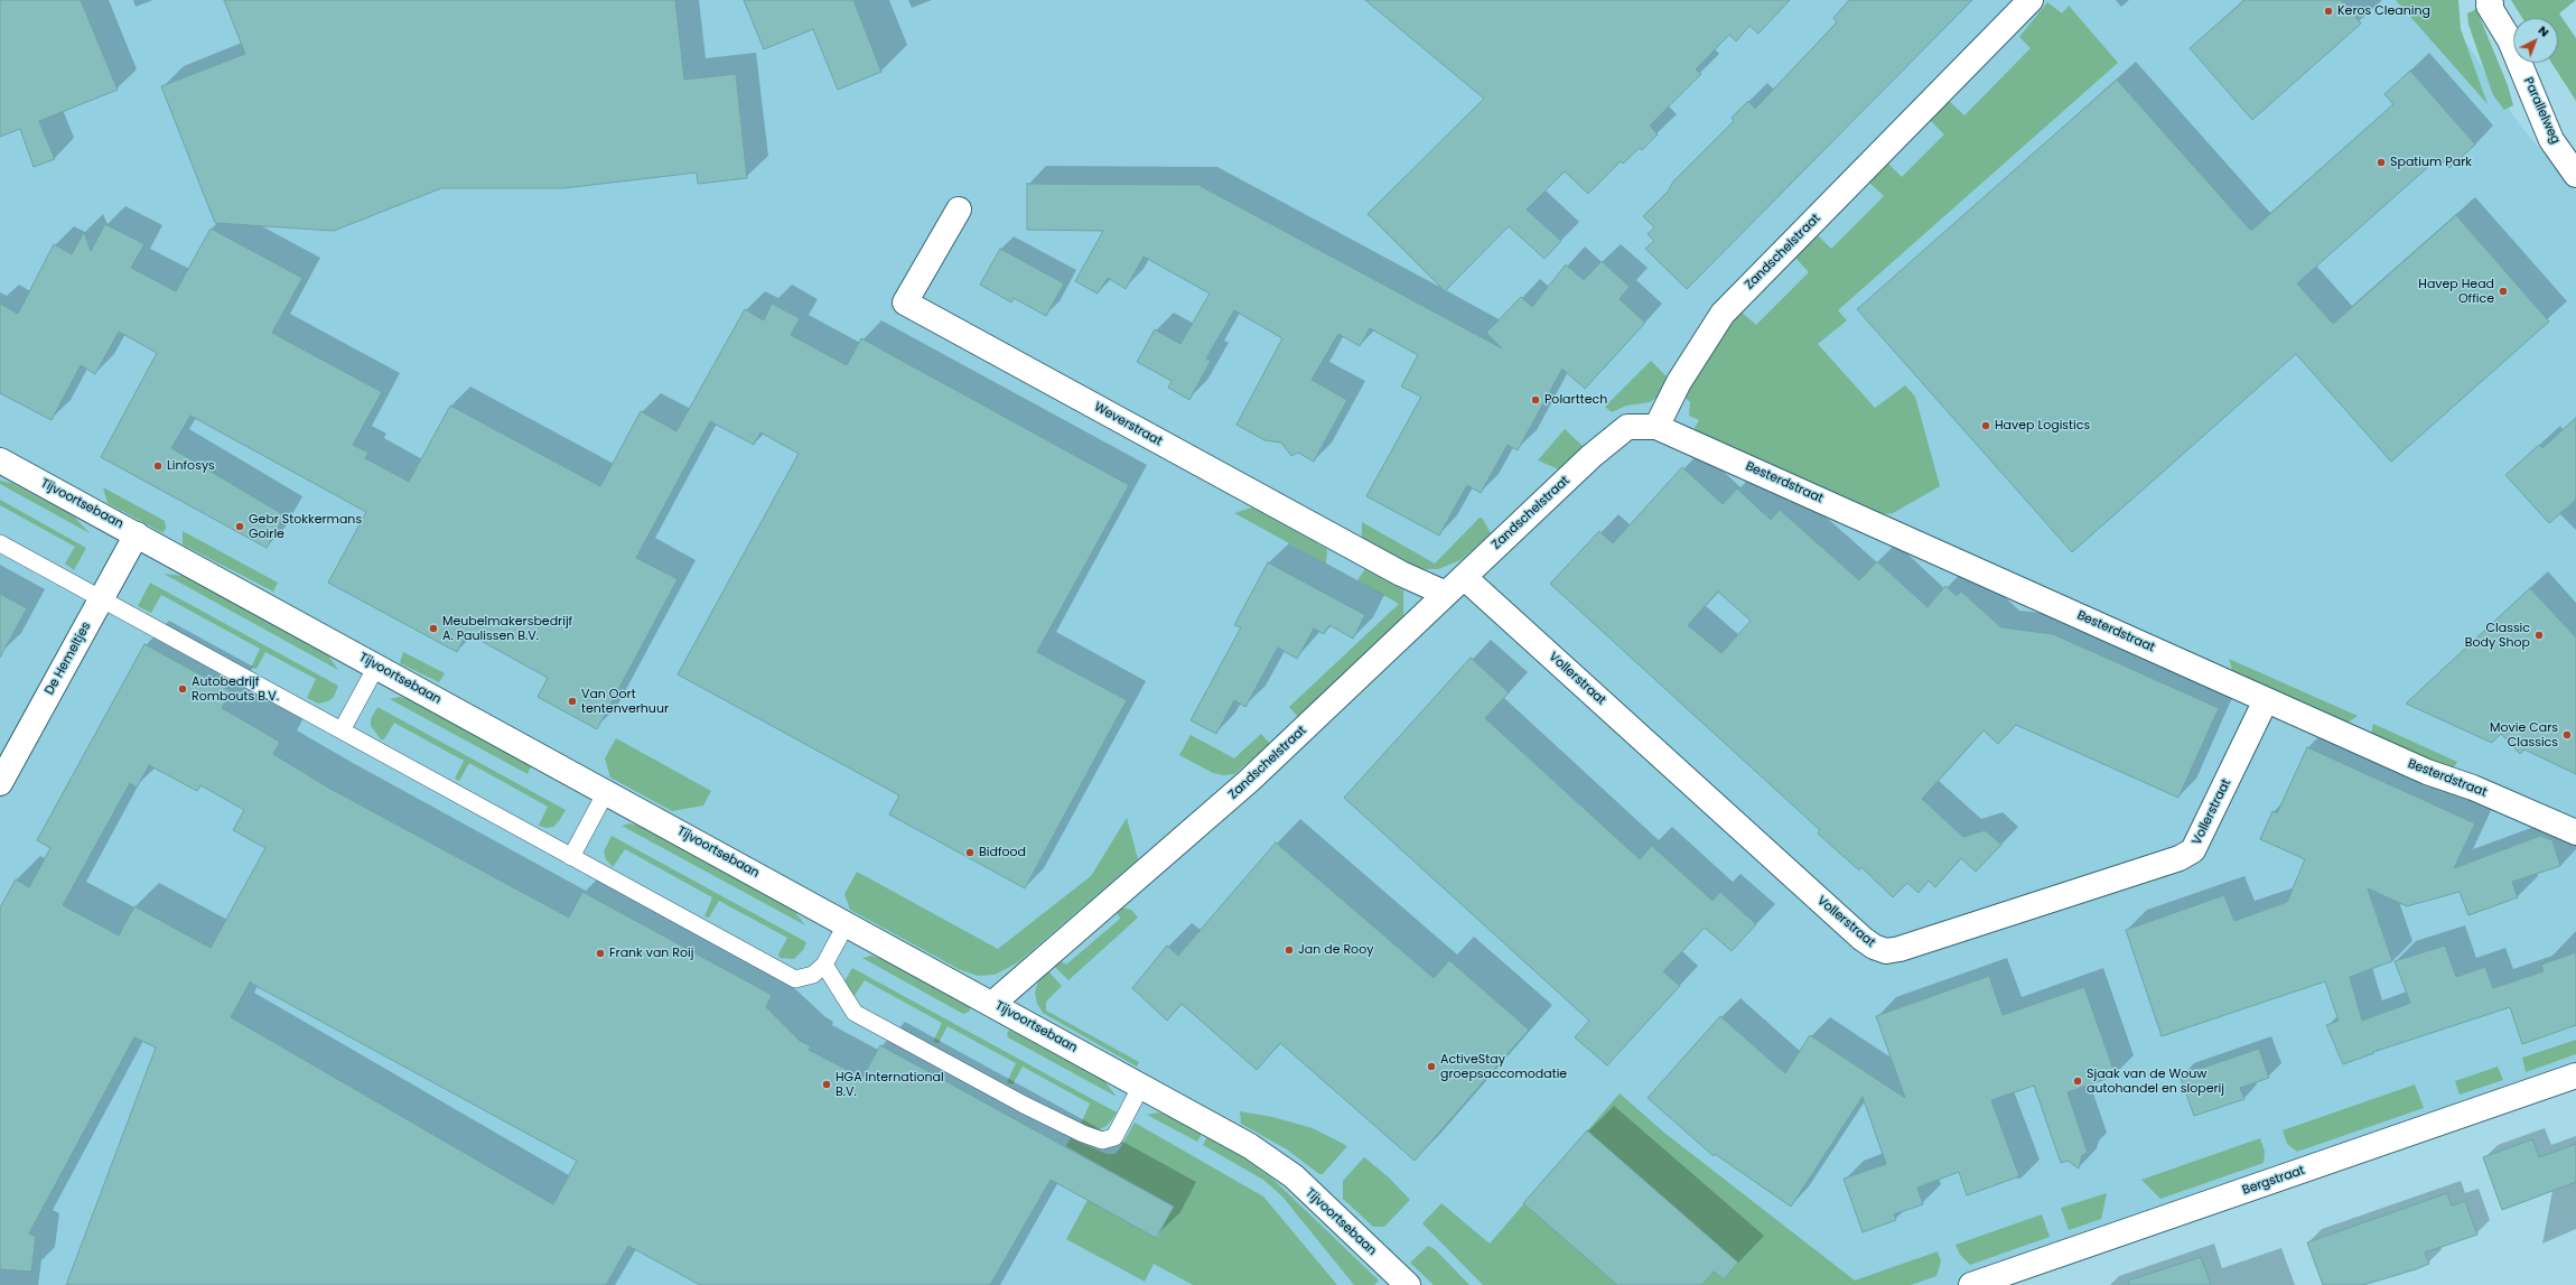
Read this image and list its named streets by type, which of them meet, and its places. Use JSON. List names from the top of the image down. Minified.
{"streets":{"street":["Parallelweg","Zandschelstraat","Weverstraat","Besterdstraat","Tijvoortsebaan","De Hemeltjes","Vollerstraat","Bergstraat"]},"crossings":[["Zandschelstraat","Weverstraat"],["Zandschelstraat","Besterdstraat"],["Zandschelstraat","Tijvoortsebaan"],["Zandschelstraat","Vollerstraat"],["Besterdstraat","Vollerstraat"],["Tijvoortsebaan","De Hemeltjes"]],"places":["Keros Cleaning","Spatium Park","Havep Head Office","Polarttech","Havep Logistics","Linfosys","Gebr Stokkermans Goirle","Meubelmakersbedrijf A. Paulissen B.V.","Classic Body Shop","Autobedrijf Rombouts B.V.","Van Oort tentenverhuur","Movie Cars Classics","Bidfood","Jan de Rooy","Frank van Roij","ActiveStay groepsaccomodatie","Sjaak van de Wouw autohandel en sloperij","HGA International B.V."],"north":"top right"}
